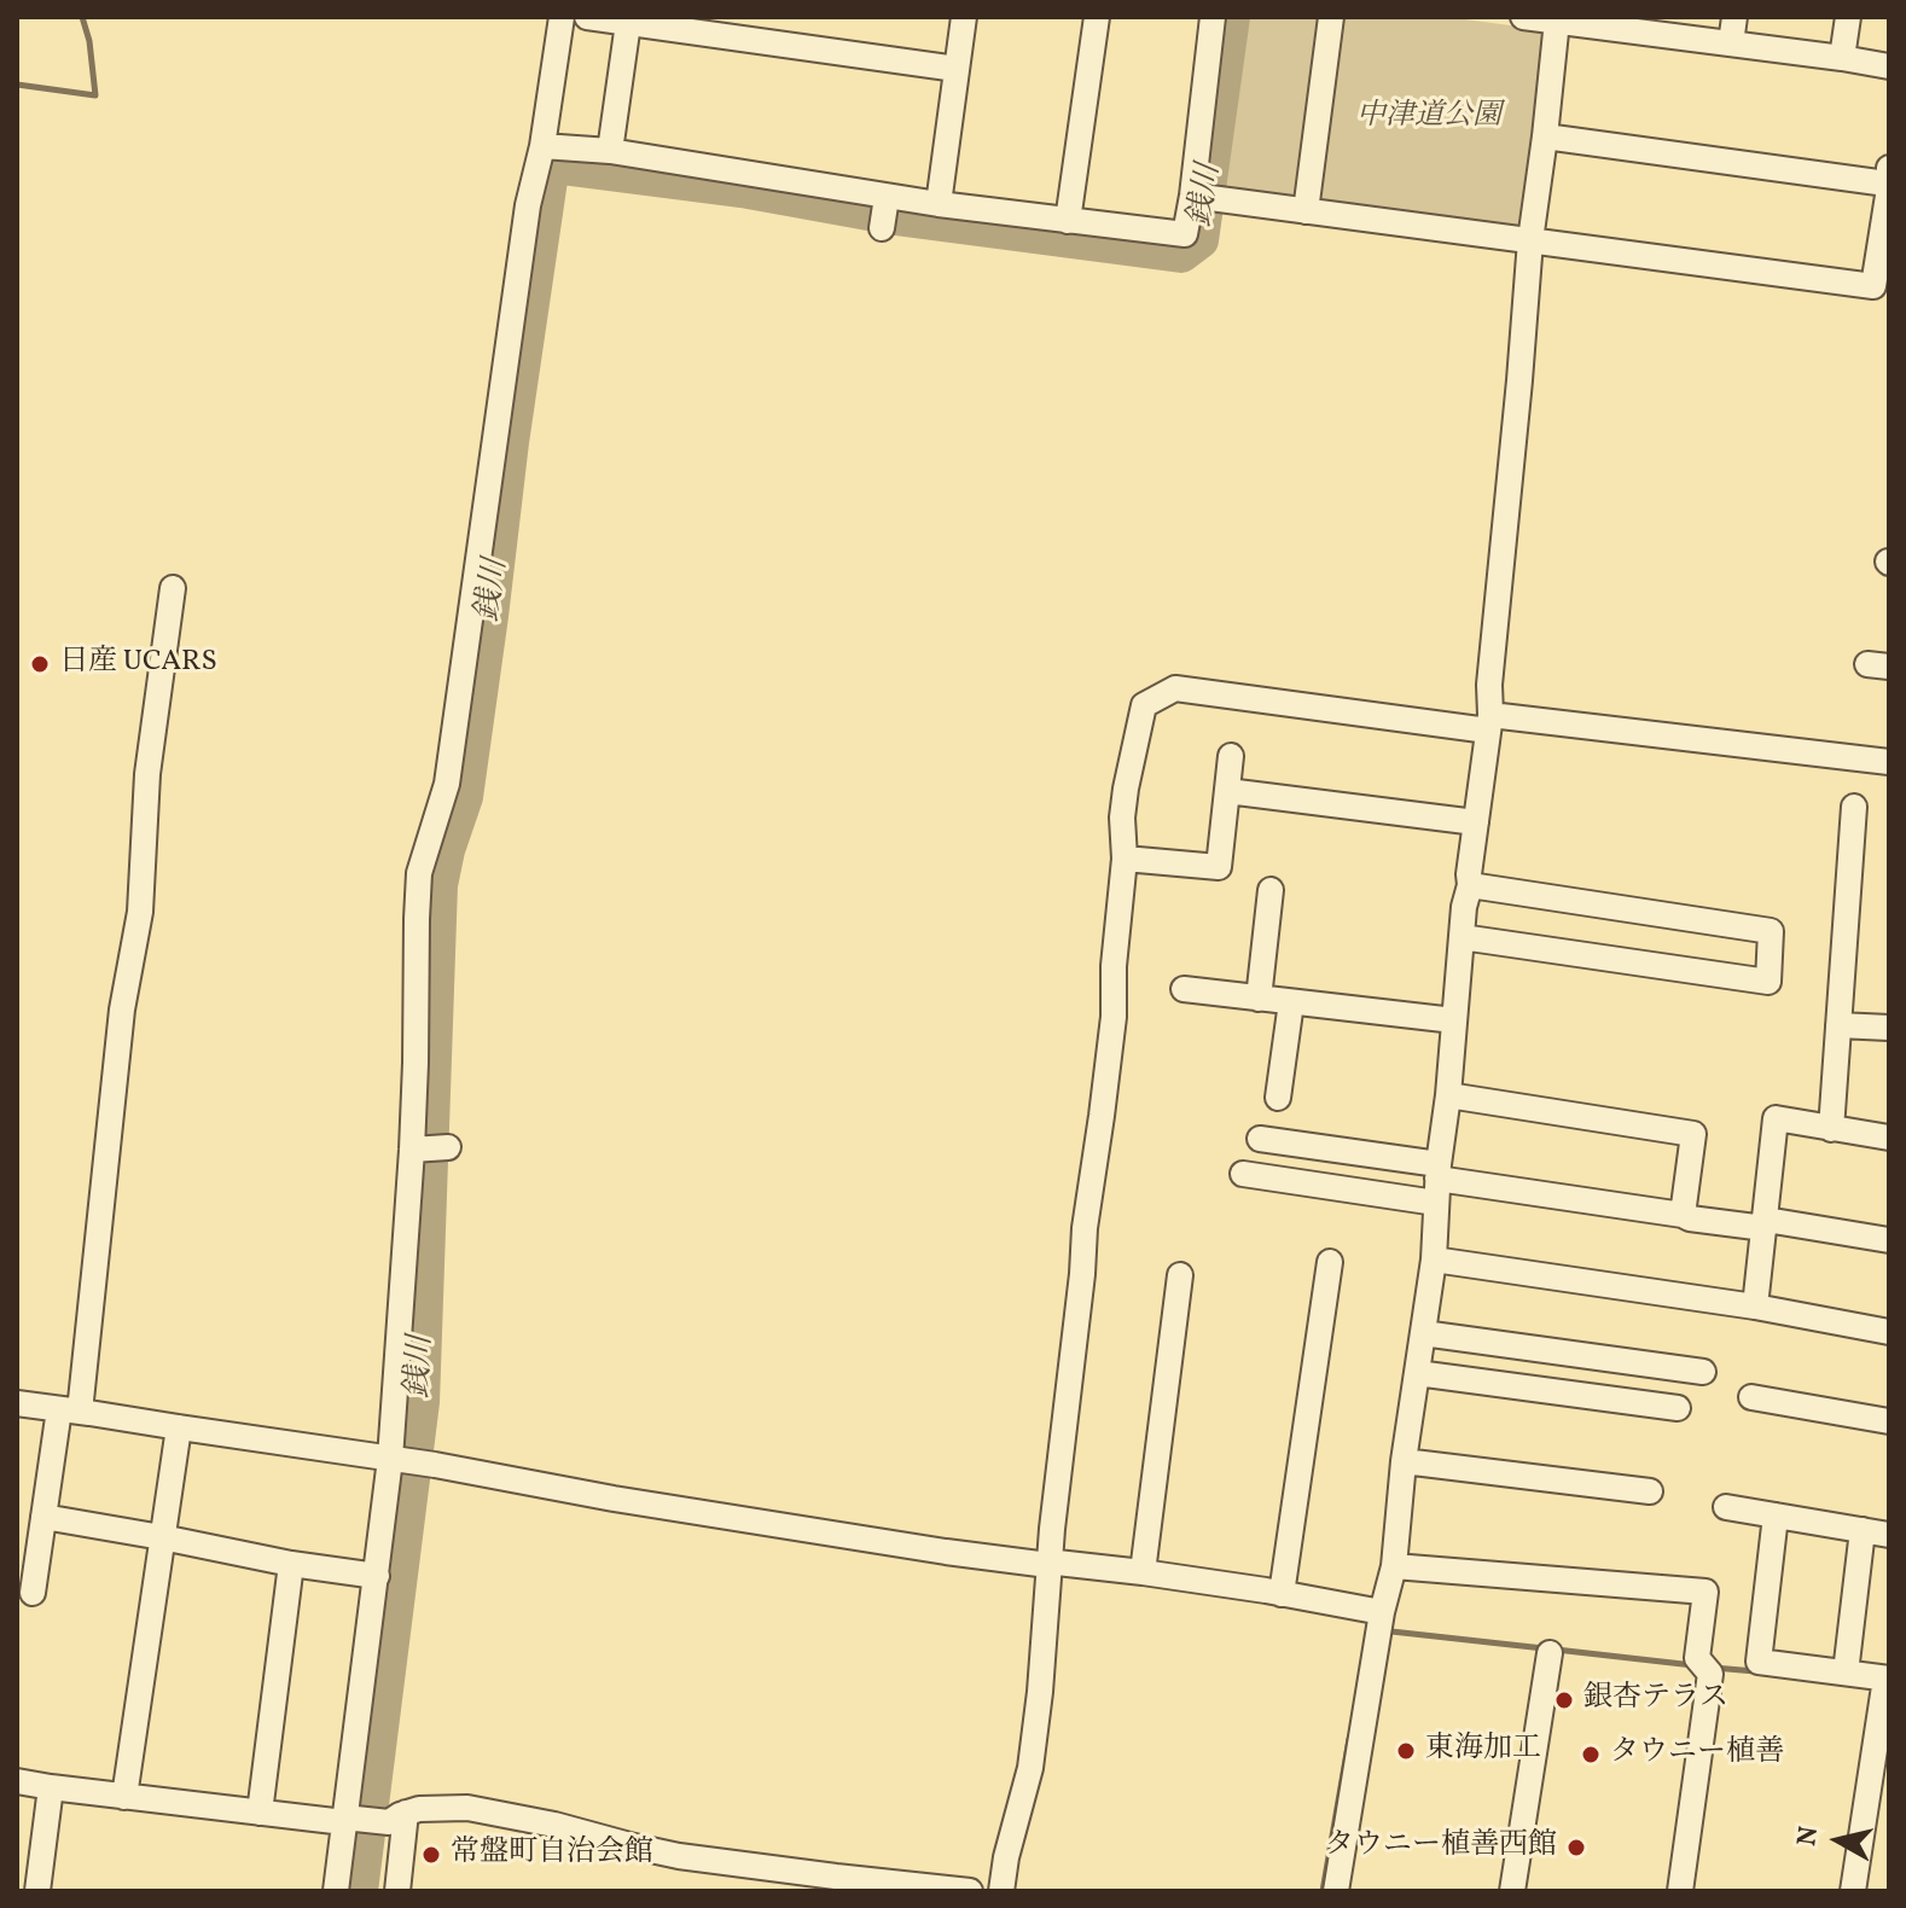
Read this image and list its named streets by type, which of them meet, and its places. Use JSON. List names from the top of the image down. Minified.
{"water":["銭川"],"parks":["中津道公園"],"places":["日産 UCARS","銀杏テラス","東海加工","タウニー植善","タウニー植善西館","常盤町自治会館"],"north":"left"}
